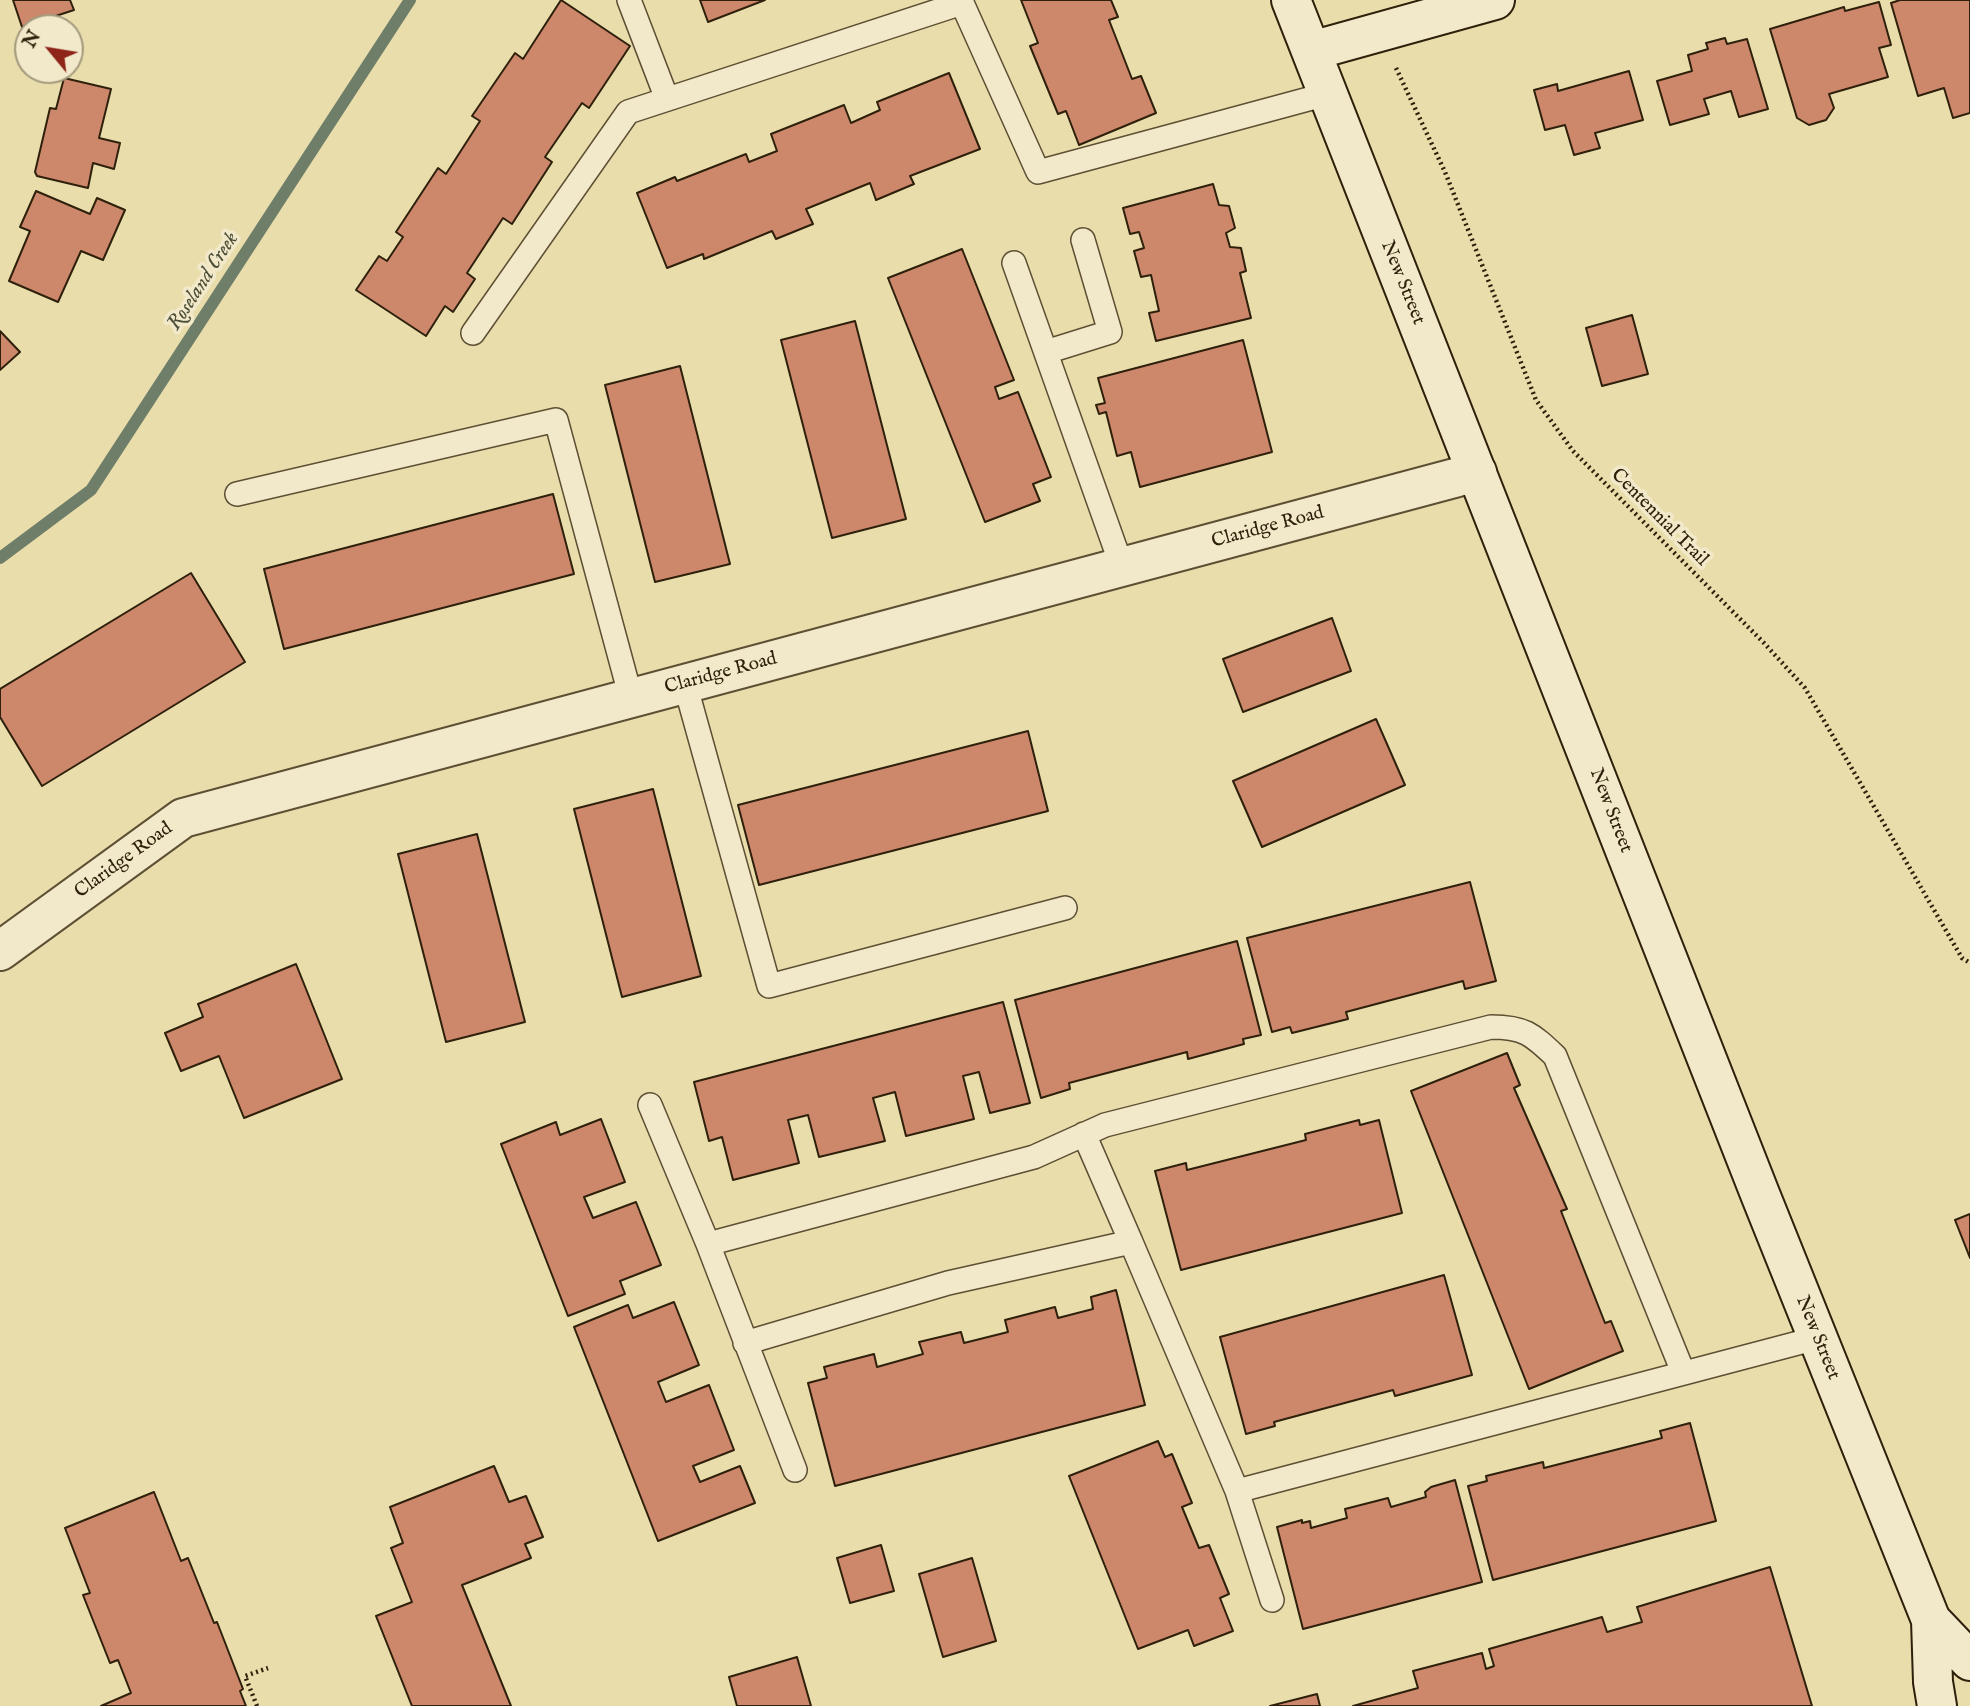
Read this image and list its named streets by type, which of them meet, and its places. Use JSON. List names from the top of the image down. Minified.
{"streets":{"main road":["New Street","Claridge Road"],"path":["Centennial Trail"]},"crossings":[["New Street","Claridge Road"]],"water":["Roseland Creek"],"north":"top left"}
